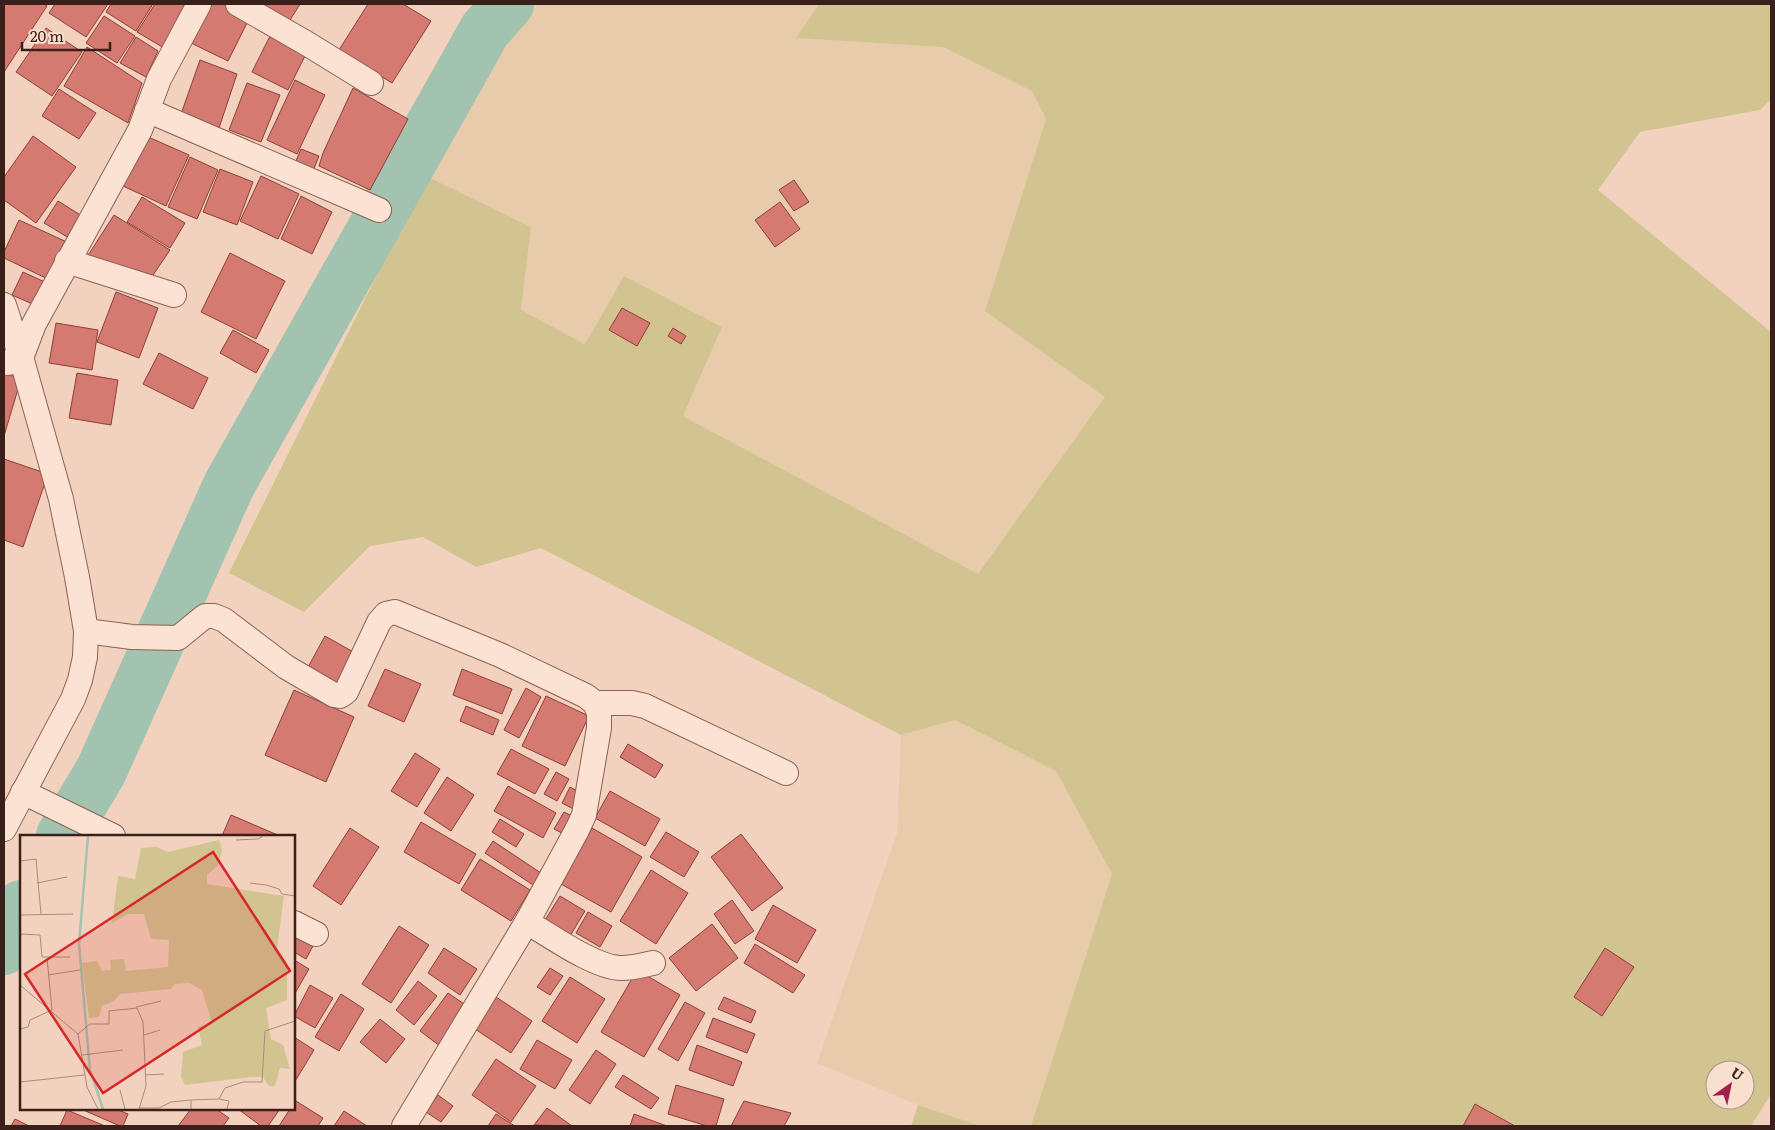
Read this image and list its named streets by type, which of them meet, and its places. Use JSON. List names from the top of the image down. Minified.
{"scale_bar":"20 m","north":"top right"}
